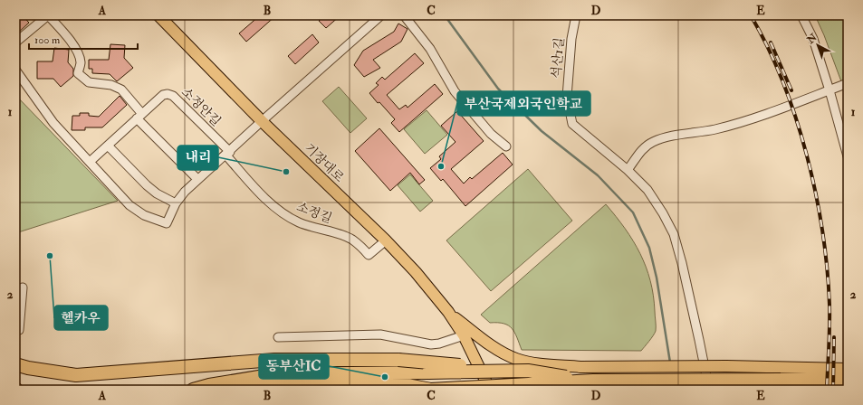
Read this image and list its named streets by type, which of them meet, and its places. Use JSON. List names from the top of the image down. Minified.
{"streets":{"main road":["기장대로"],"street":["석산1길","소정안길","소정길"]},"crossings":[["소정안길","소정길"],["기장대로","소정길"]],"places":["부산국제외국인학교","내리","헬카우","동부산IC"],"scale_bar":"100 m","north":"top left","grid":{"columns":["A","B","C","D","E"],"rows":["1","2"]}}
